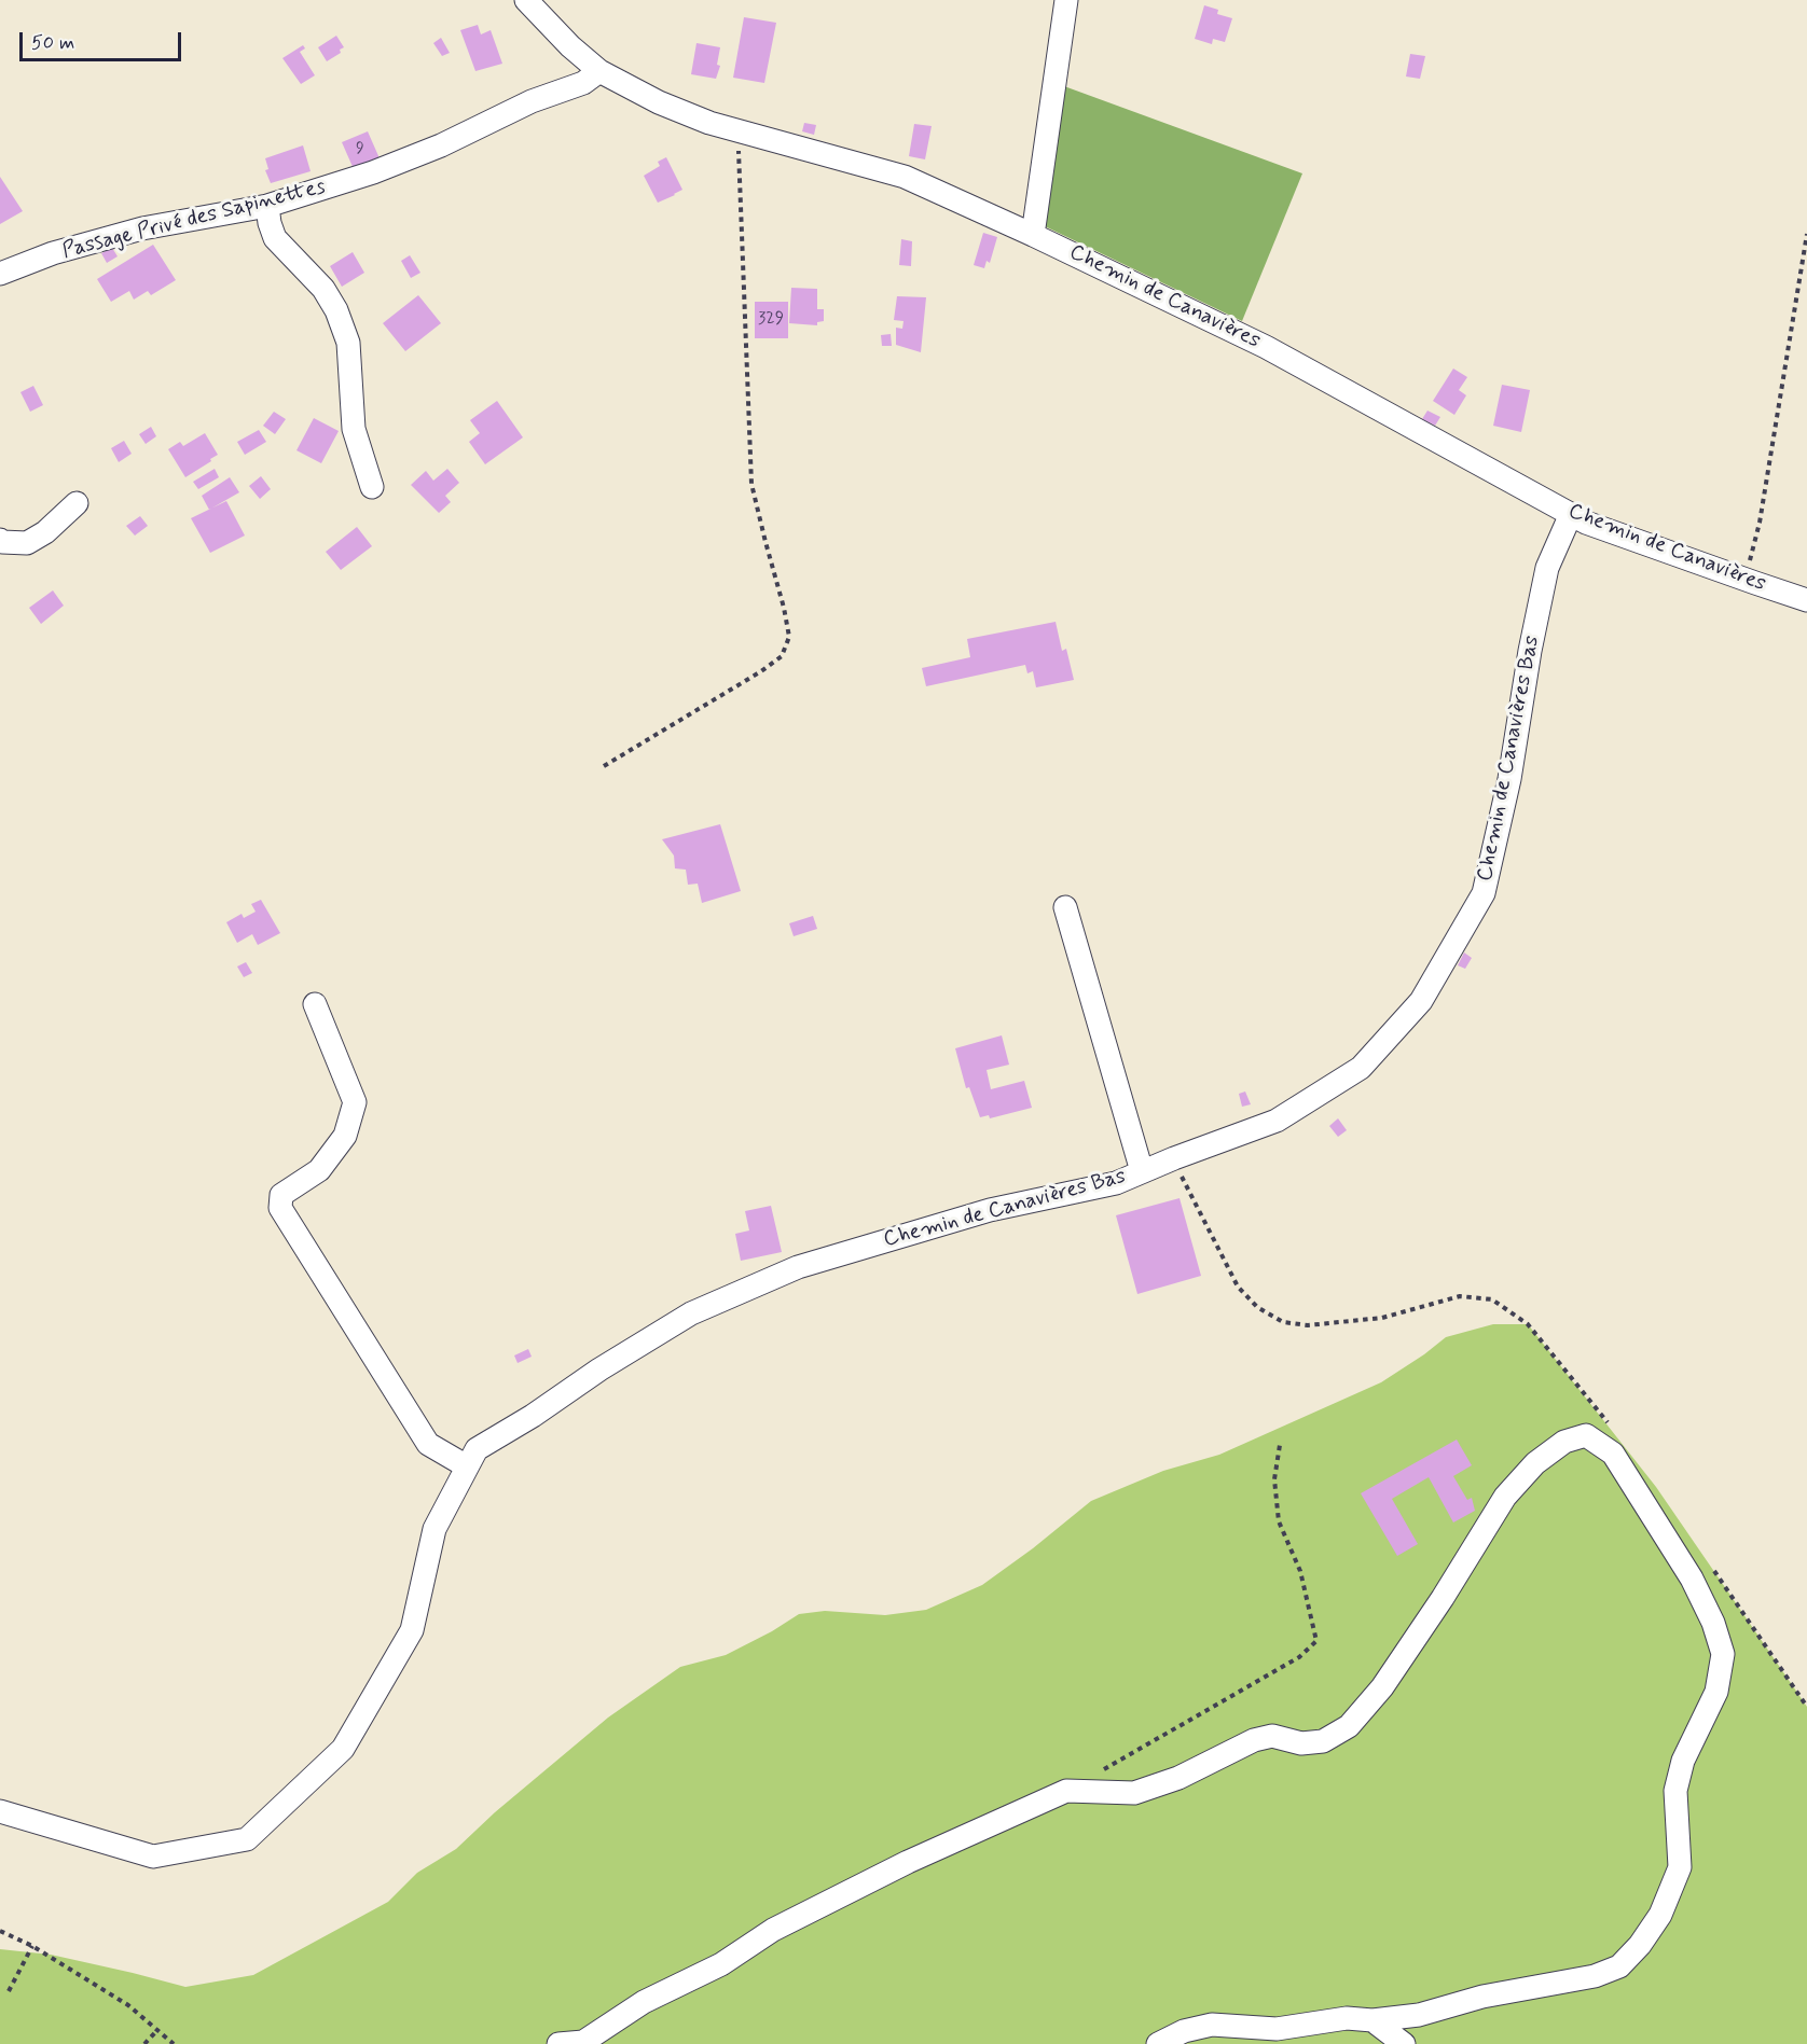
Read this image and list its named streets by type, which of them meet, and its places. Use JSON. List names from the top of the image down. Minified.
{"streets":{"street":["Passage Privé des Sapinettes","Chemin de Canavières","Chemin de Canavières Bas"]},"crossings":[["Passage Privé des Sapinettes","Chemin de Canavières"],["Chemin de Canavières","Chemin de Canavières Bas"]],"house_numbers":["9","329"],"scale_bar":"50 m"}
